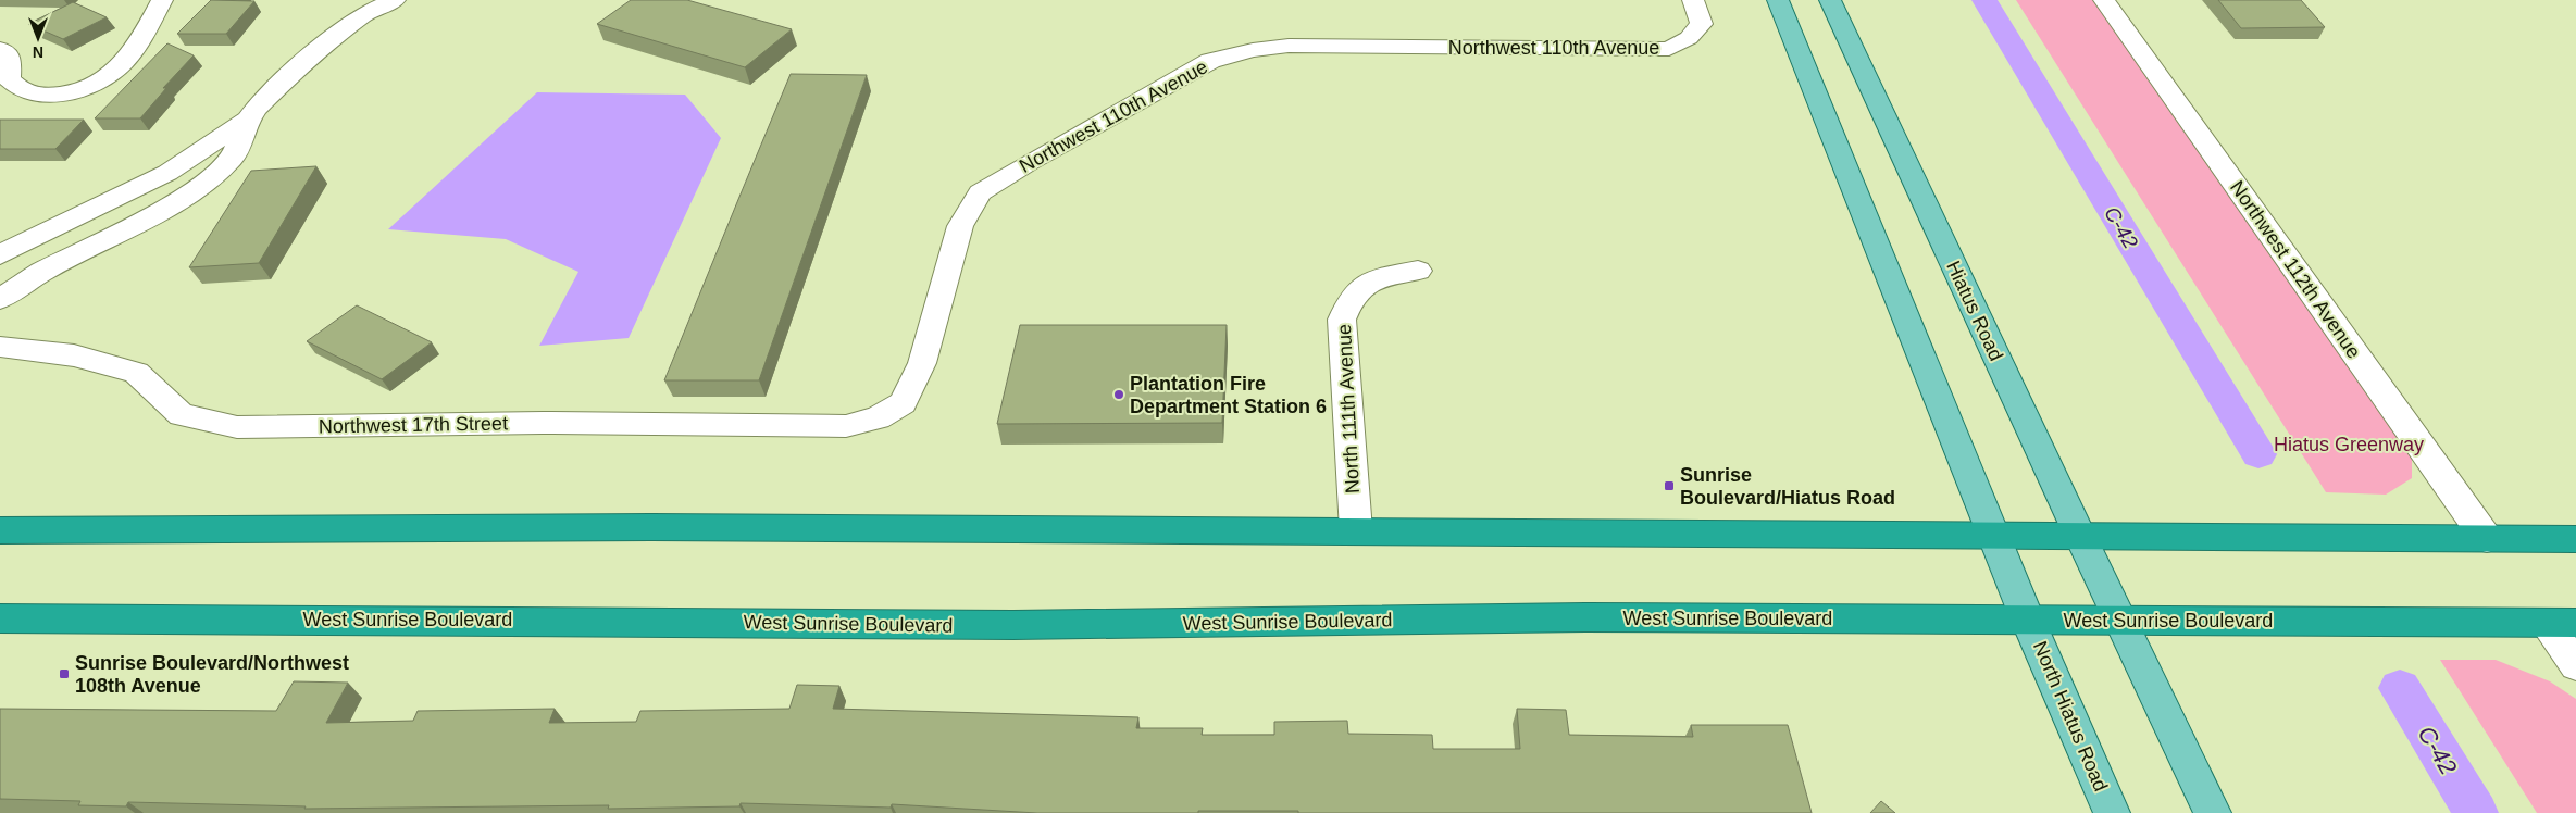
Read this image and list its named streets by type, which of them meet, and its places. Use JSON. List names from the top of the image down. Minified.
{"streets":{"highway":["West Sunrise Boulevard"],"main road":["Hiatus Road","North Hiatus Road"],"street":["Northwest 110th Avenue","Northwest 112th Avenue","North 111th Avenue","Northwest 17th Street"]},"crossings":[["Northwest 110th Avenue","Northwest 17th Street"],["Hiatus Road","West Sunrise Boulevard"],["West Sunrise Boulevard","North Hiatus Road"]],"water":["C-42"],"parks":["Hiatus Greenway"],"places":{"other":["Plantation Fire Department Station 6"],"transit":["Sunrise Boulevard/Hiatus Road","Sunrise Boulevard/Northwest 108th Avenue"]},"north":"bottom"}
